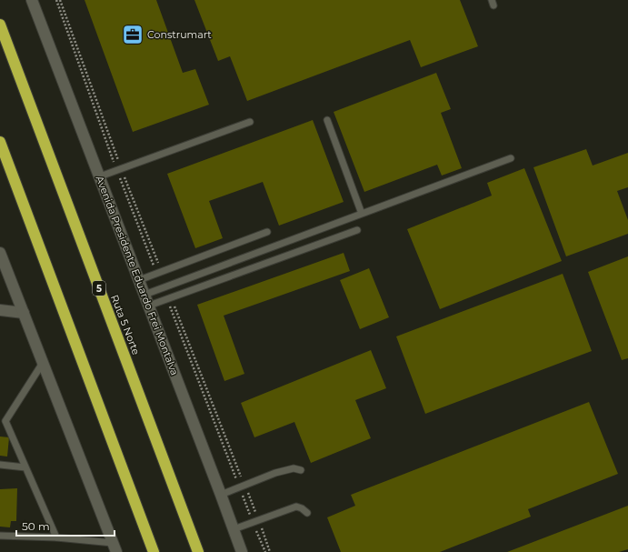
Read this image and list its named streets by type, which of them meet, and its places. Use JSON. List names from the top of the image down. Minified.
{"streets":{"highway":["5","Ruta 5 Norte"],"main road":["Avenida Presidente Eduardo Frei Montalva"]},"places":{"office":["Construmart"]},"scale_bar":"50 m"}
